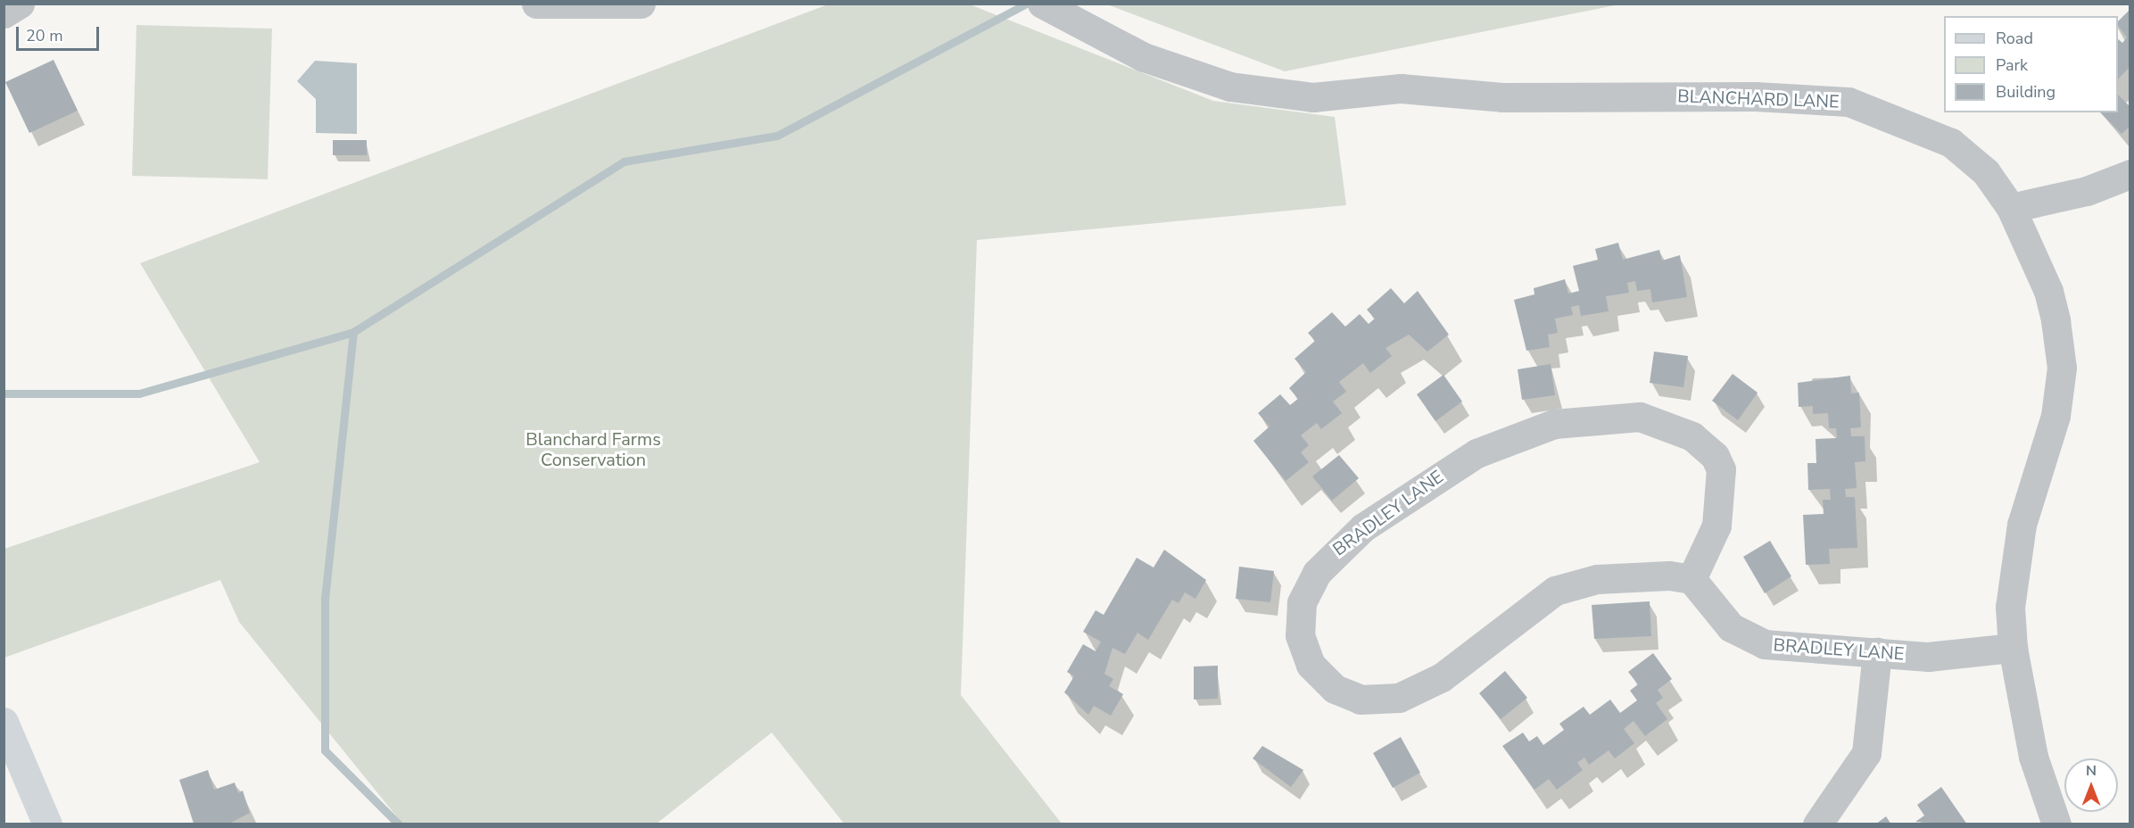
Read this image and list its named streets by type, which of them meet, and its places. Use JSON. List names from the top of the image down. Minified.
{"streets":{"street":["BLANCHARD LANE","BRADLEY LANE"]},"crossings":[["BLANCHARD LANE","BRADLEY LANE"]],"parks":["Blanchard Farms Conservation"],"legend":["Road","Park","Building"],"scale_bar":"20 m","north":"top"}
